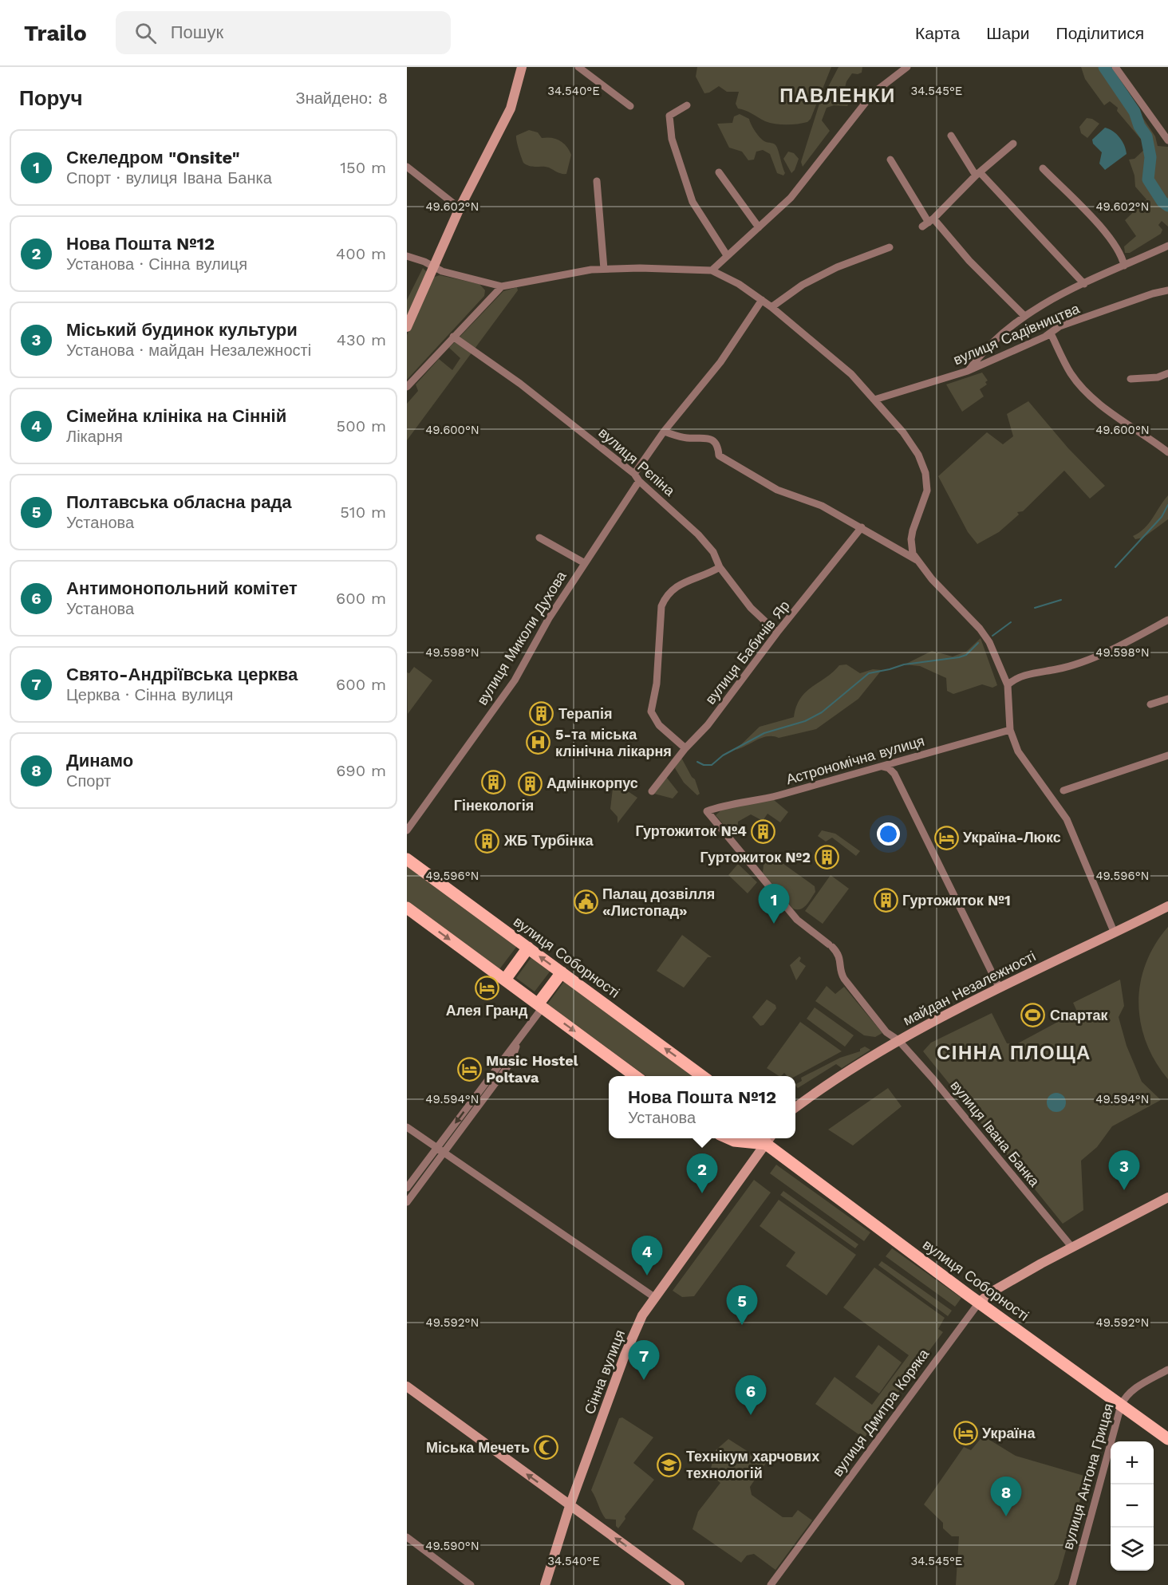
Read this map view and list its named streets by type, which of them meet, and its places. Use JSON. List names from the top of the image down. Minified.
{"streets":{"main road":["вулиця Соборності","майдан Незалежності","Сінна вулиця"],"street":["вулиця Садівництва","вулиця Рєпіна","вулиця Миколи Духова","вулиця Бабичів Яр","Астрономічна вулиця","вулиця Івана Банка","вулиця Дмитра Коряка","вулиця Антона Грицая"]},"crossings":[["вулиця Рєпіна","вулиця Миколи Духова"],["вулиця Рєпіна","вулиця Бабичів Яр"],["Астрономічна вулиця","вулиця Івана Банка"],["вулиця Соборності","вулиця Дмитра Коряка"],["вулиця Соборності","вулиця Антона Грицая"],["майдан Незалежності","вулиця Івана Банка"]],"districts":["ПАВЛЕНКИ","СІННА ПЛОЩА"],"places":{"building":["Терапія","Гінекологія","Адмінкорпус","Гуртожиток №4","ЖБ Турбінка","Гуртожиток №2","Гуртожиток №1"],"hospital":["5-та міська клінічна лікарня"],"hotel":["Україна-Люкс","Алея Гранд","Music Hostel Poltava","Україна"],"public building":["Палац дозвілля «Листопад»"],"sports":["Спартак"],"mosque":["Міська Мечеть"],"school or university":["Технікум харчових технологій"]},"page":{"header":"Trailo","search":"Пошук","nav":["Карта","Шари","Поділитися"],"heading":["Поруч","Знайдено: 8"],"list":[{"mark":"1","name":"Скеледром \"Onsite\"","note":"Спорт · вулиця Івана Банка","value":"150 m"},{"mark":"2","name":"Нова Пошта №12","note":"Установа · Сінна вулиця","value":"400 m"},{"mark":"3","name":"Міський будинок культури","note":"Установа · майдан Незалежності","value":"430 m"},{"mark":"4","name":"Сімейна клініка на Сінній","note":"Лікарня","value":"500 m"},{"mark":"5","name":"Полтавська обласна рада","note":"Установа","value":"510 m"},{"mark":"6","name":"Антимонопольний комітет","note":"Установа","value":"600 m"},{"mark":"7","name":"Свято-Андріївська церква","note":"Церква · Сінна вулиця","value":"600 m"},{"mark":"8","name":"Динамо","note":"Спорт","value":"690 m"}],"pins":["1","3","2","4","5","7","6","8"],"popup":["Нова Пошта №12","Установа"],"map_buttons":["+","−"]},"coordinates":["34.540°E","34.545°E","49.602°N","49.600°N","49.598°N","49.596°N","49.594°N","49.592°N","49.590°N"]}
